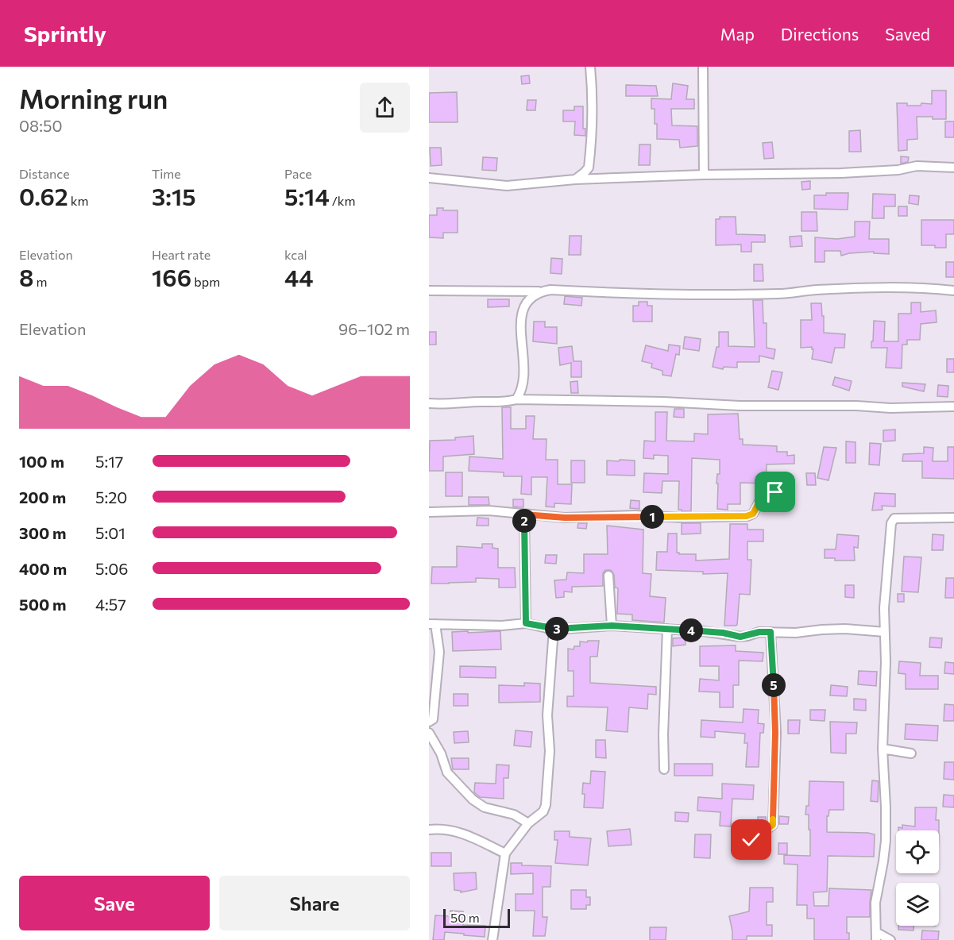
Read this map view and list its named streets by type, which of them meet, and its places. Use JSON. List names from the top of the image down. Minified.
{"scale_bar":"50 m","page":{"header":"Sprintly","nav":["Map","Directions","Saved"],"heading":["Morning run","08:50"],"stats":[["Distance","0.62 km"],["Time","3:15"],["Pace","5:14 /km"],["Elevation","8 m"],["Heart rate","166 bpm"],["kcal","44"]],"chart":["Elevation","96–102 m"],"list":[{"name":"100 m","note":"5:17"},{"name":"200 m","note":"5:20"},{"name":"300 m","note":"5:01"},{"name":"400 m","note":"5:06"},{"name":"500 m","note":"4:57"}],"pins":["1","2","3","4","5"],"buttons":["Save","Share"],"scale":"50 m"}}
